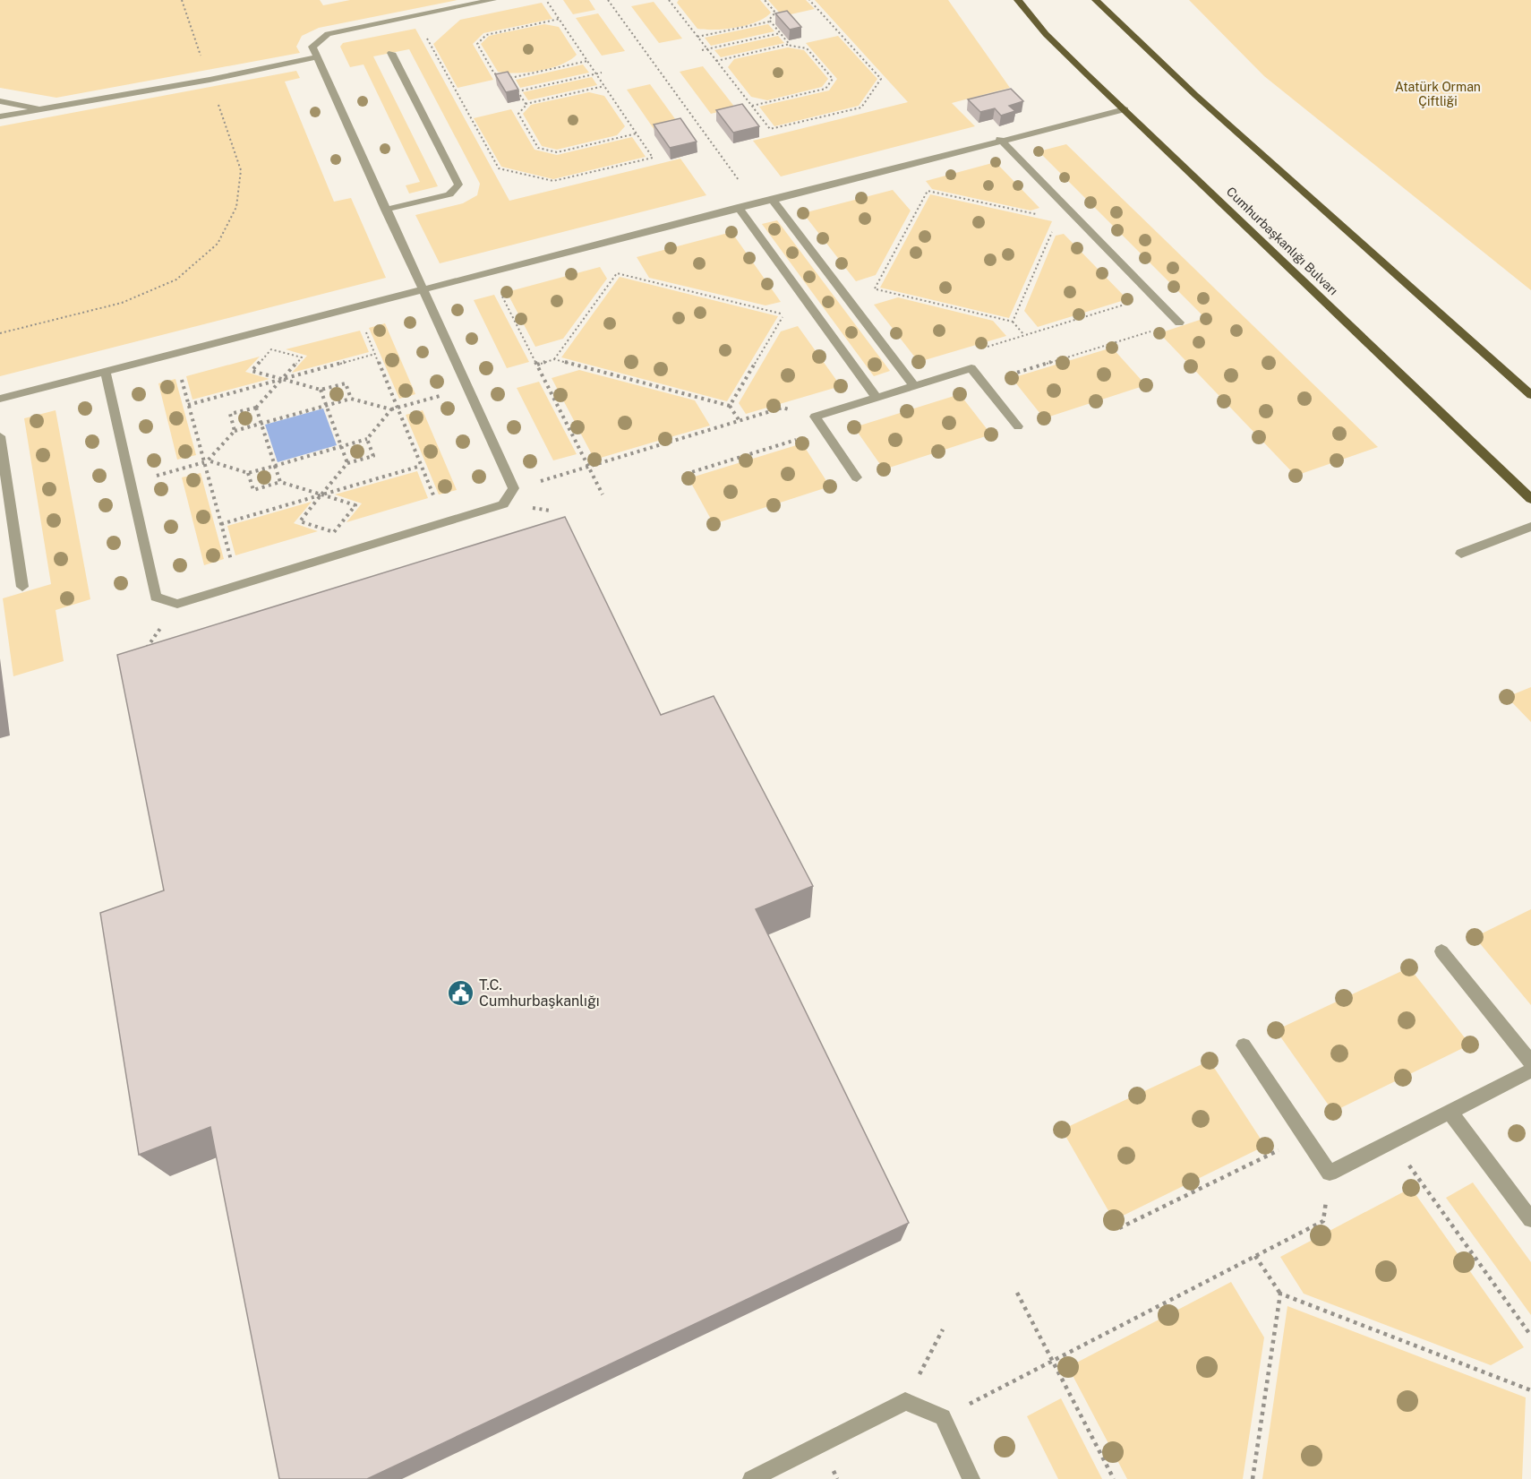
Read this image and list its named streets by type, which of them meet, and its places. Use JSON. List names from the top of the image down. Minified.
{"streets":{"main road":["Cumhurbaşkanlığı Bulvarı"]},"parks":["Atatürk Orman Çiftliği"],"places":{"public building":["T.C. Cumhurbaşkanlığı"]}}
